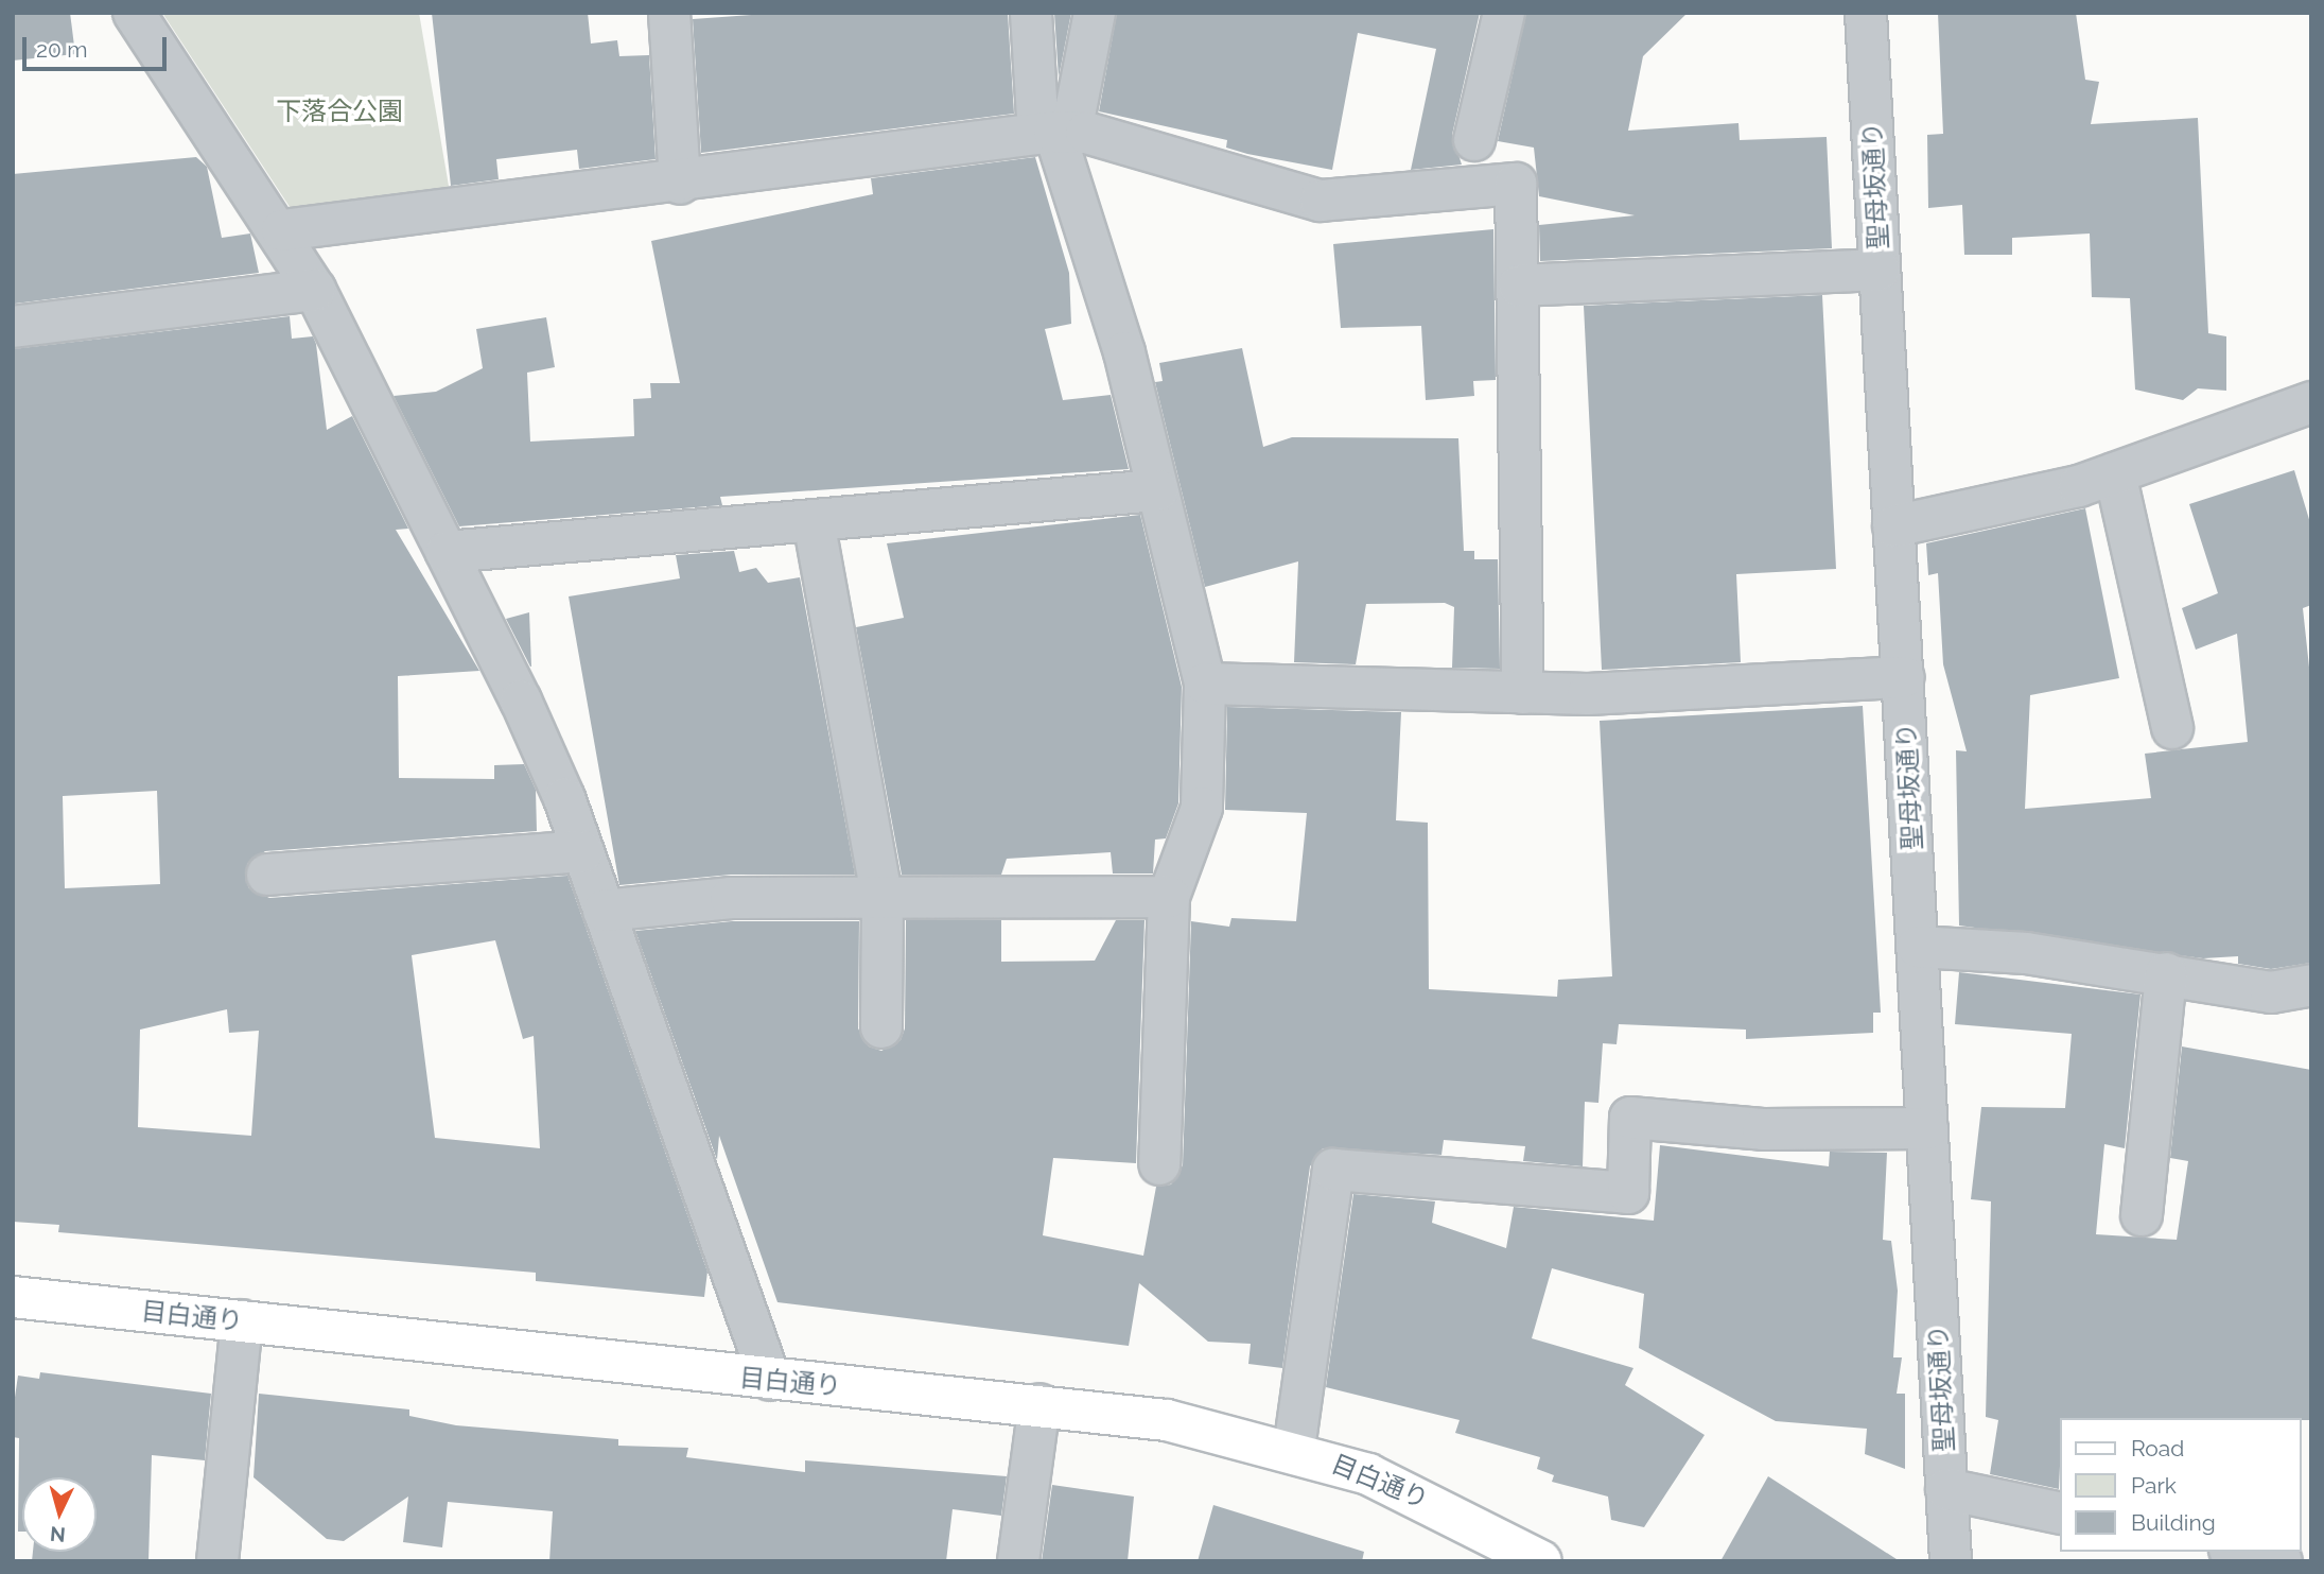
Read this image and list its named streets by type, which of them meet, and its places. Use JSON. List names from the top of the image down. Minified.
{"streets":{"main road":["目白通り"],"street":["聖母坂通り"]},"parks":["下落合公園"],"legend":["Road","Park","Building"],"scale_bar":"20 m","north":"bottom"}
